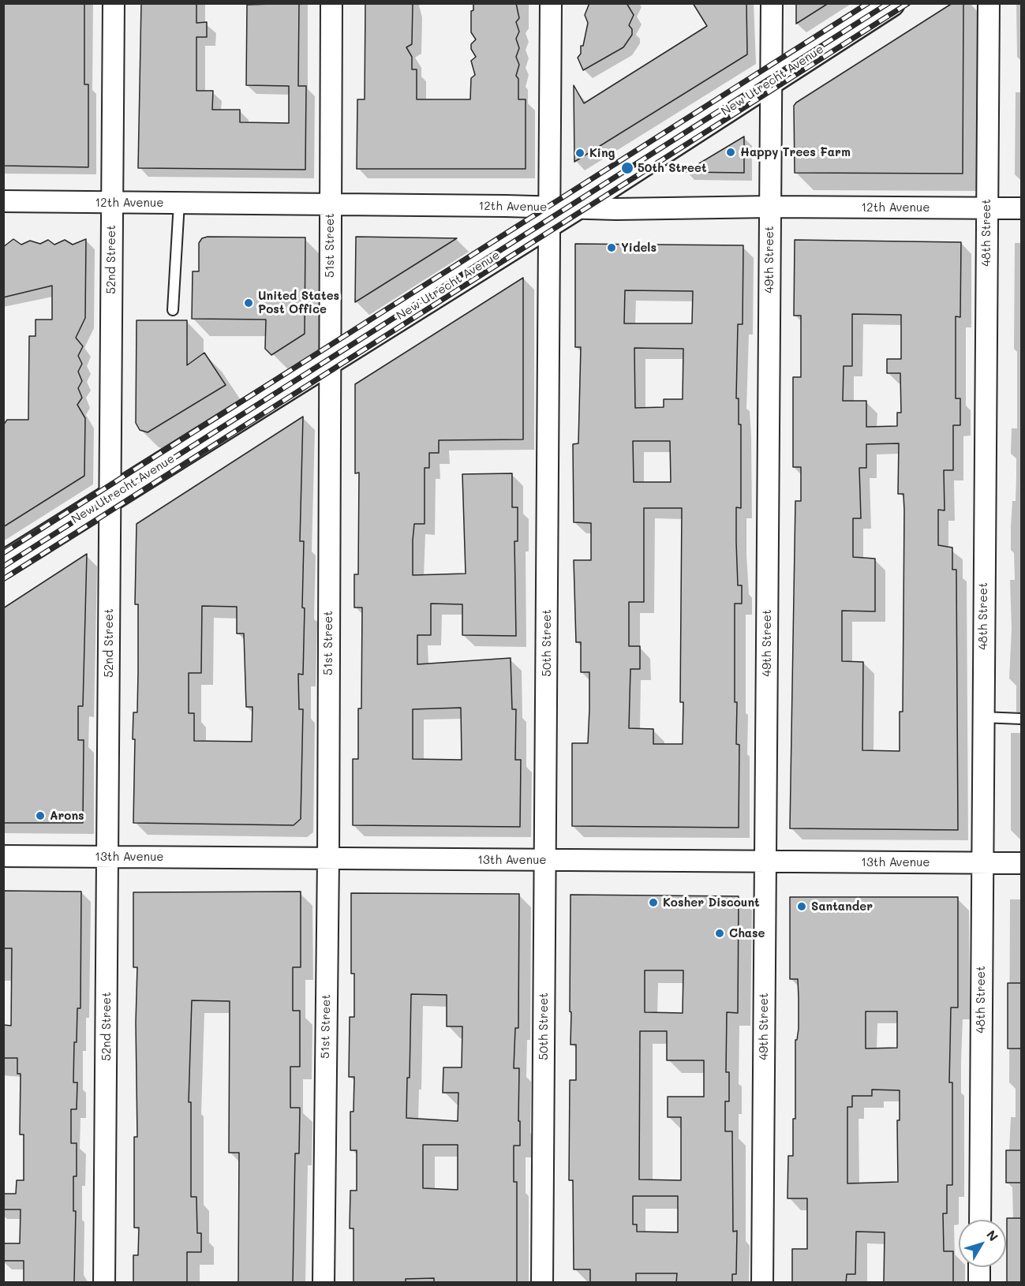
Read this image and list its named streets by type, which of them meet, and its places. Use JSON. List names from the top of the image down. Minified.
{"streets":{"street":["New Utrecht Avenue","12th Avenue","48th Street","51st Street","52nd Street","49th Street","50th Street","13th Avenue"]},"crossings":[["New Utrecht Avenue","12th Avenue"],["New Utrecht Avenue","51st Street"],["New Utrecht Avenue","52nd Street"],["New Utrecht Avenue","49th Street"],["New Utrecht Avenue","50th Street"],["12th Avenue","48th Street"],["12th Avenue","51st Street"],["12th Avenue","52nd Street"],["12th Avenue","49th Street"],["12th Avenue","50th Street"],["48th Street","13th Avenue"],["51st Street","13th Avenue"],["52nd Street","13th Avenue"],["49th Street","13th Avenue"],["50th Street","13th Avenue"]],"places":["Happy Trees Farm","King","50th Street","Yidels","United States Post Office","Arons","Kosher Discount","Santander","Chase"],"north":"top right"}
